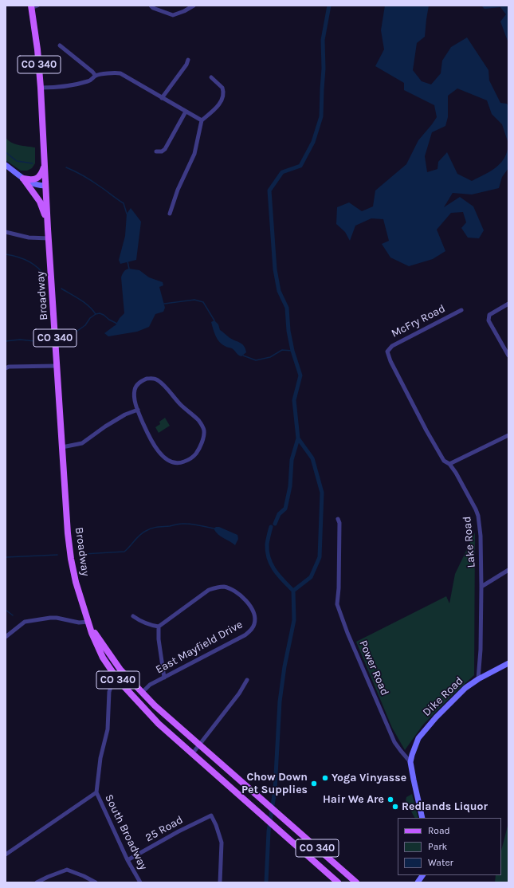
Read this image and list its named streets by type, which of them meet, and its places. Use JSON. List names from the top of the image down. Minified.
{"streets":{"main road":["CO 340","Broadway"],"street":["McFry Road","Lake Road","East Mayfield Drive","Power Road","Dike Road","25 Road","South Broadway"]},"crossings":[["Broadway","East Mayfield Drive"],["Broadway","South Broadway"],["McFry Road","Lake Road"],["Lake Road","Dike Road"],["Power Road","Dike Road"],["25 Road","South Broadway"]],"places":["Yoga Vinyasse","Chow Down Pet Supplies","Hair We Are","Redlands Liquor"],"legend":["Road","Park","Water"]}
